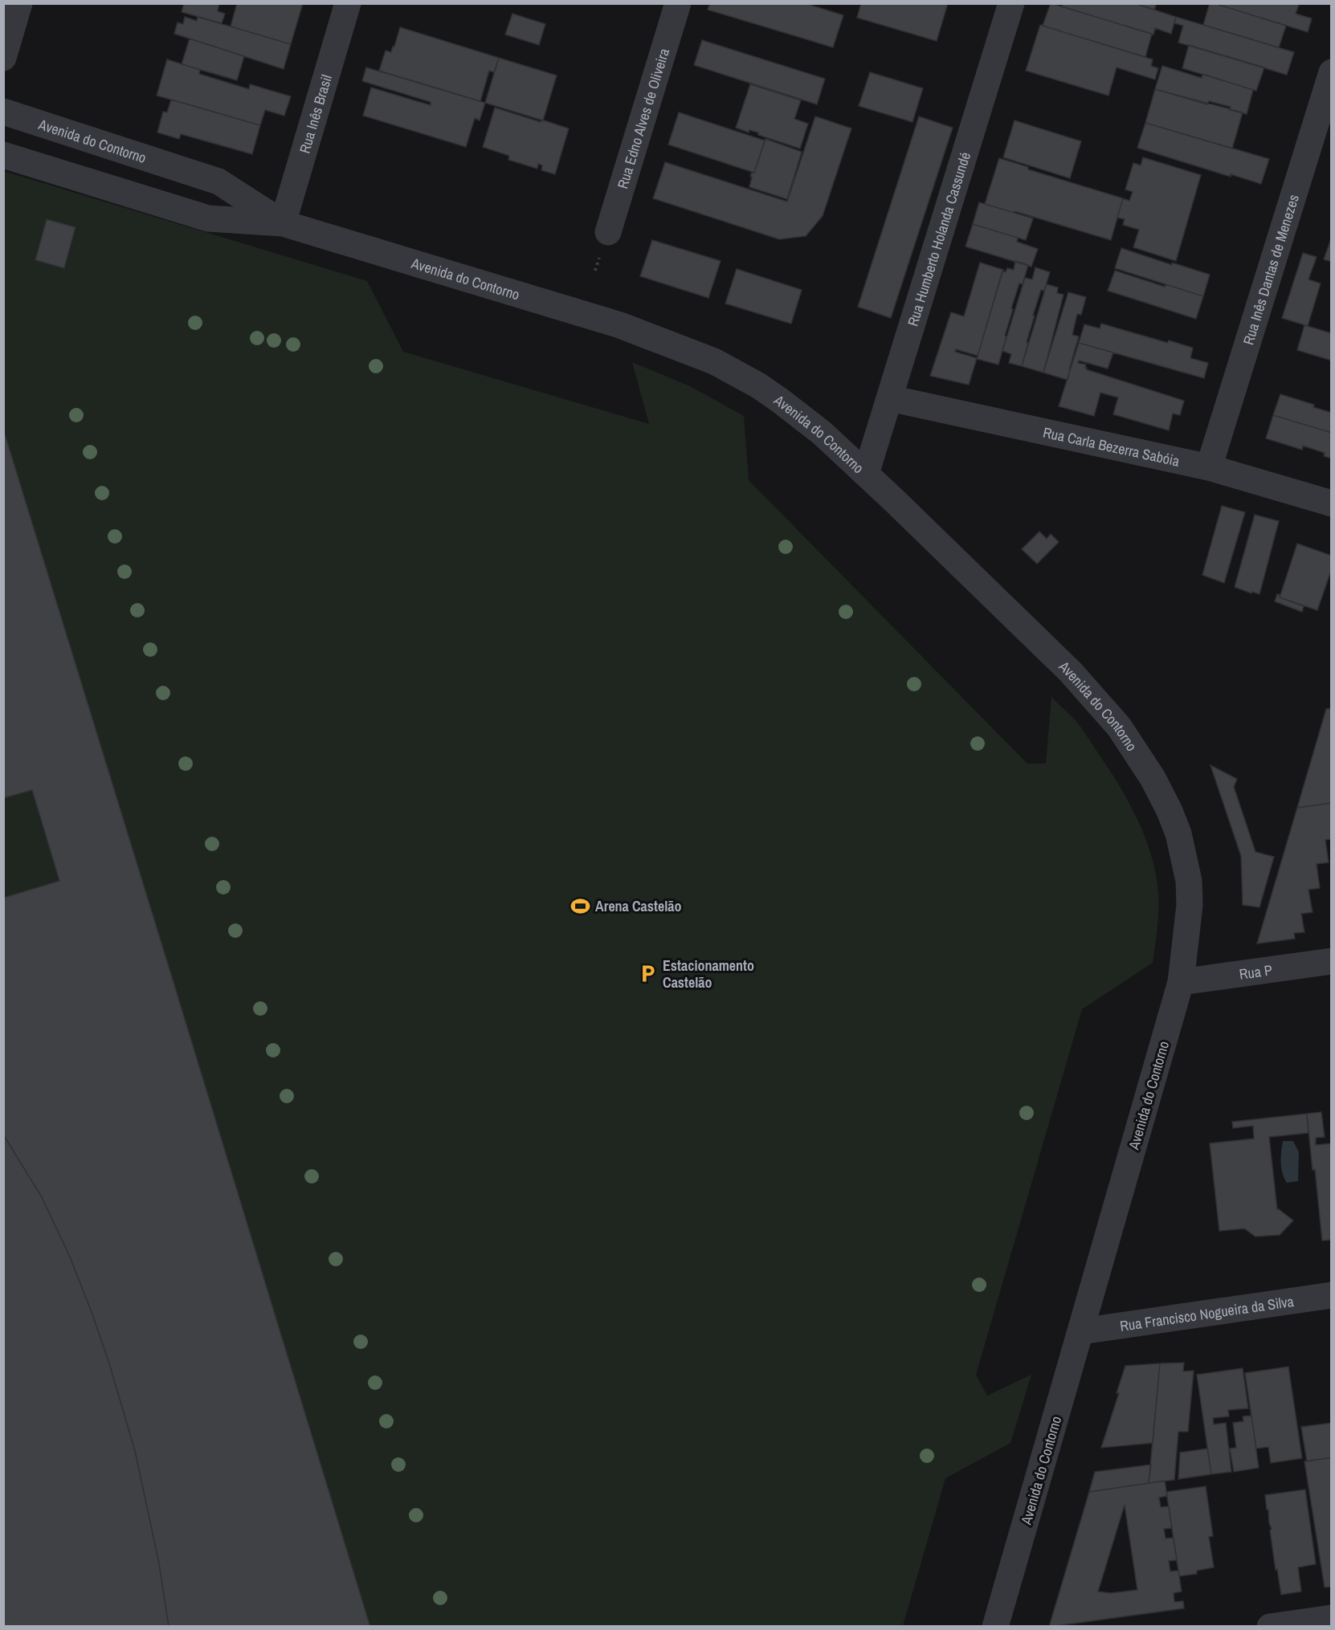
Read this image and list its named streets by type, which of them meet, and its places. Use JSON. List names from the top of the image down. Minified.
{"streets":{"street":["Rua Inês Brasil","Rua Edno Alves de Oliveira","Avenida do Contorno","Rua Humberto Holanda Cassundé","Rua Inês Dantas de Menezes","Rua Carla Bezerra Sabóia","Rua P","Rua Francisco Nogueira da Silva"]},"crossings":[["Rua Inês Brasil","Avenida do Contorno"],["Avenida do Contorno","Rua Humberto Holanda Cassundé"],["Avenida do Contorno","Rua P"],["Avenida do Contorno","Rua Francisco Nogueira da Silva"],["Rua Humberto Holanda Cassundé","Rua Carla Bezerra Sabóia"],["Rua Inês Dantas de Menezes","Rua Carla Bezerra Sabóia"]],"places":{"sports":["Arena Castelão"],"parking":["Estacionamento Castelão"]}}
